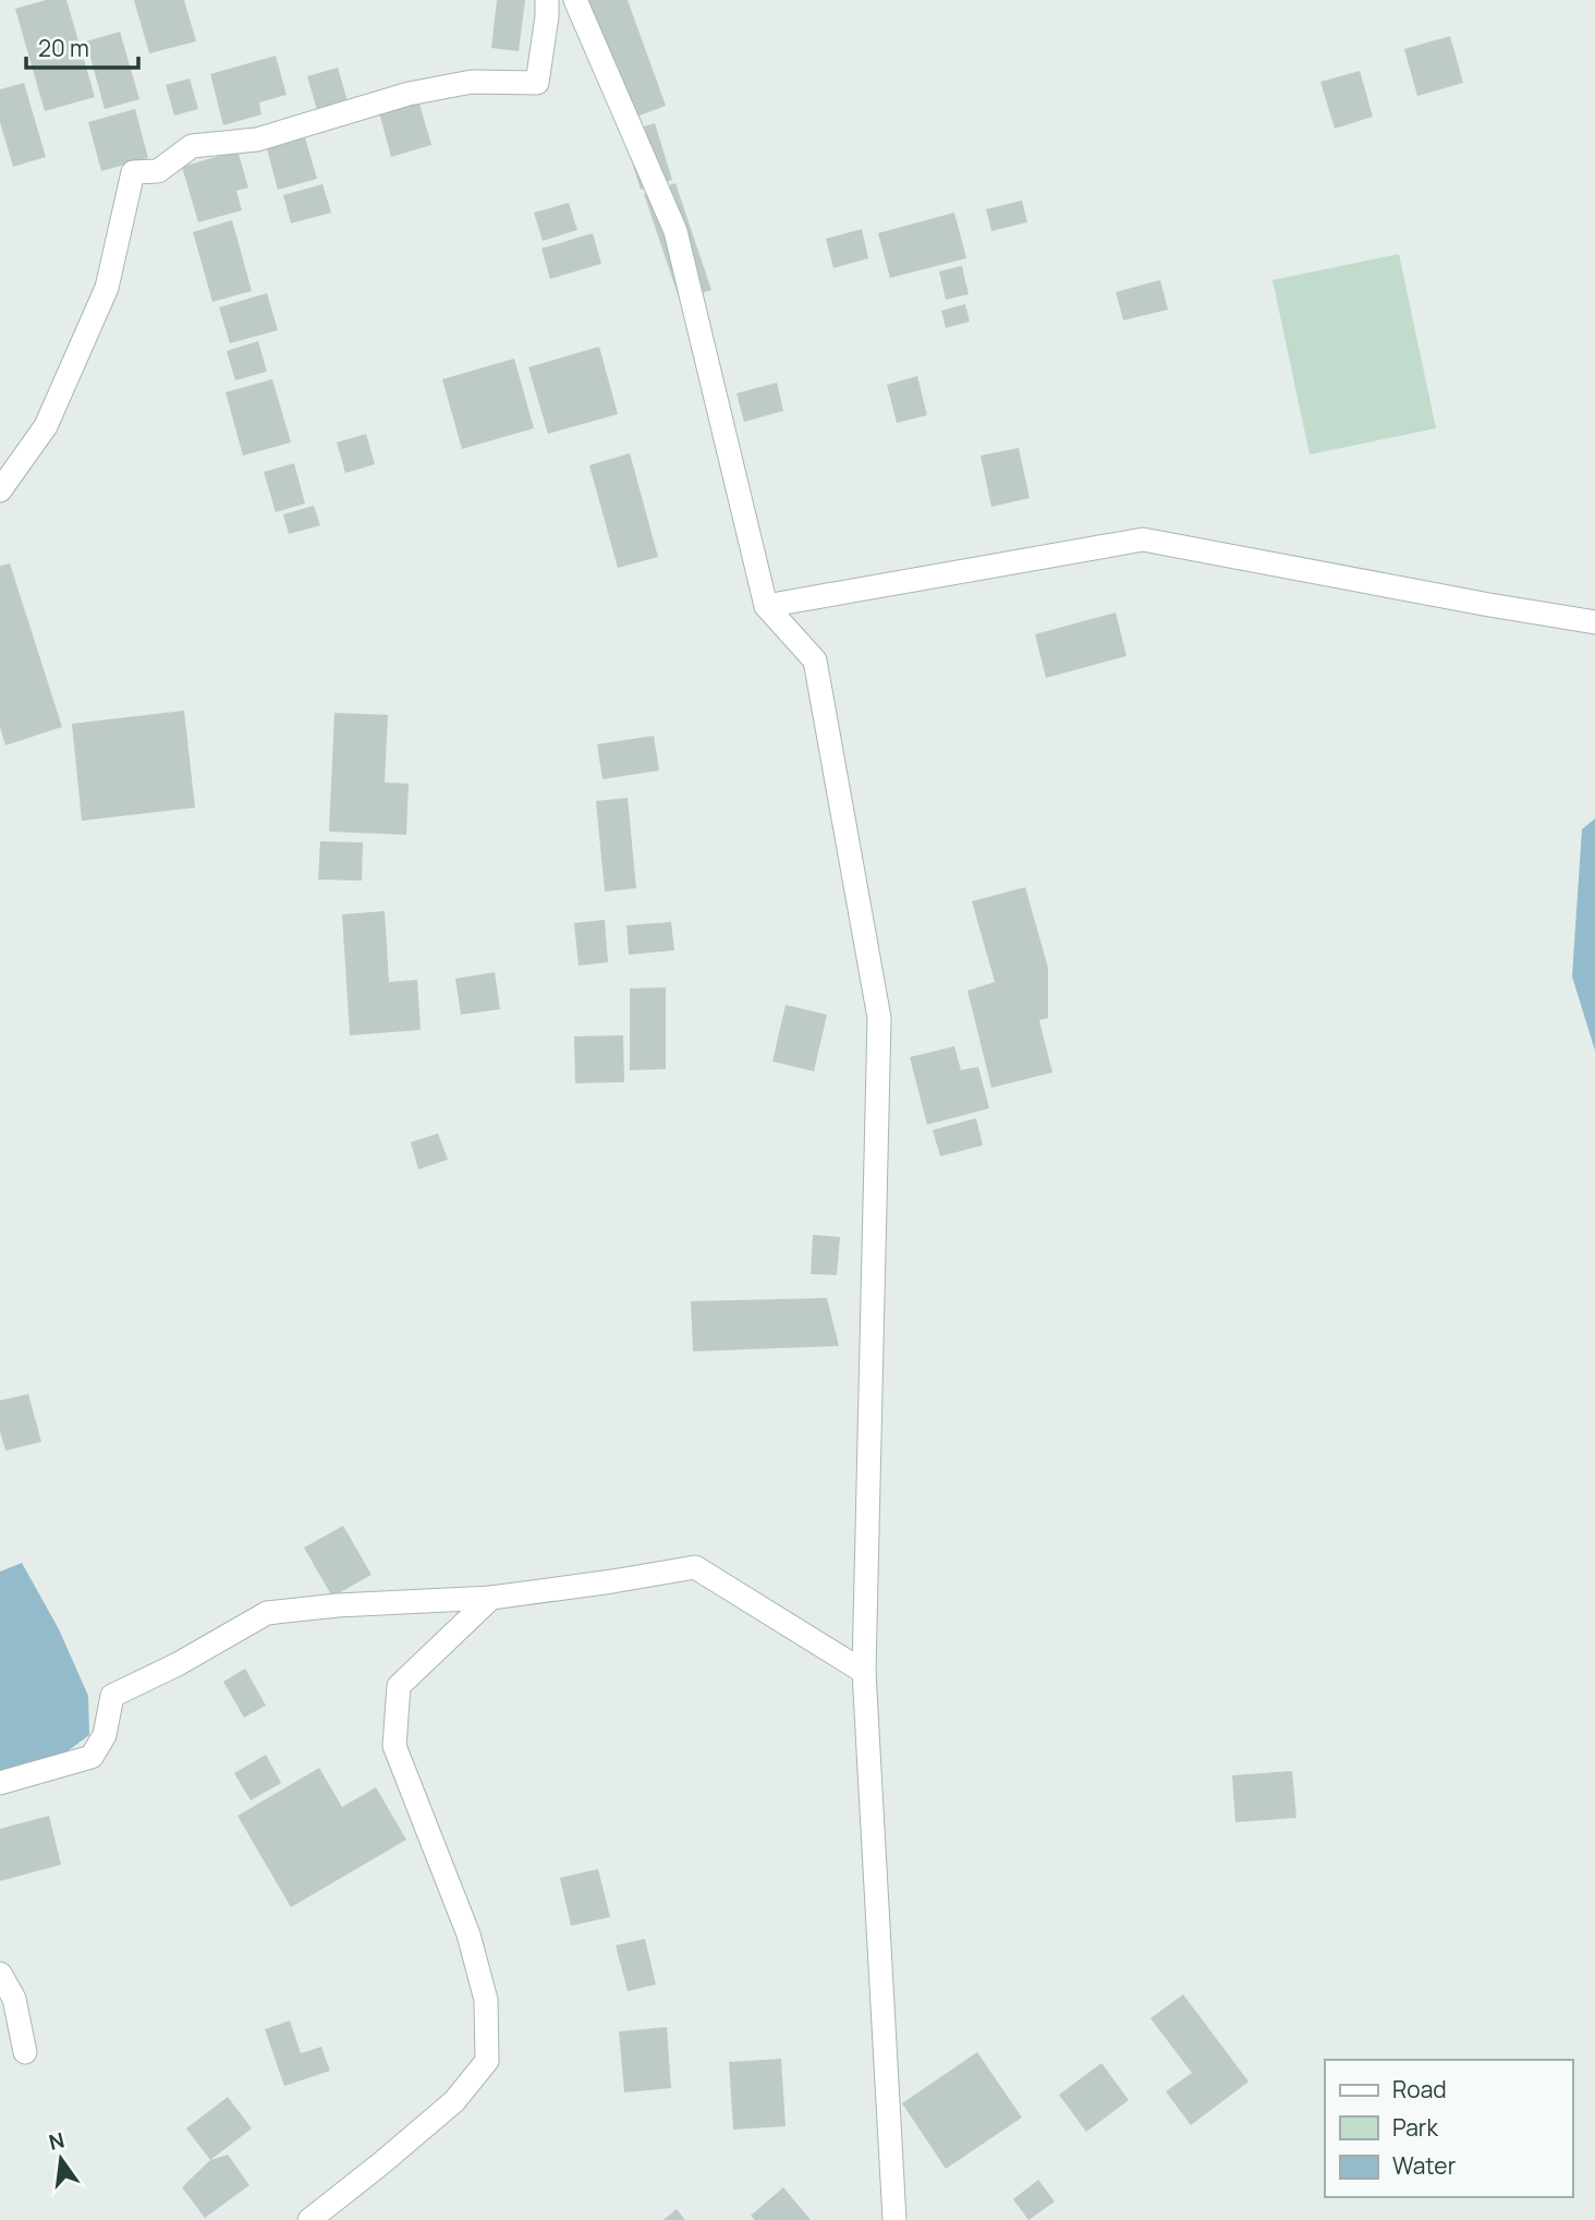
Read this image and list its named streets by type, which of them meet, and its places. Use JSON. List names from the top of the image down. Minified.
{"legend":["Road","Park","Water"],"scale_bar":"20 m","north":"top"}
